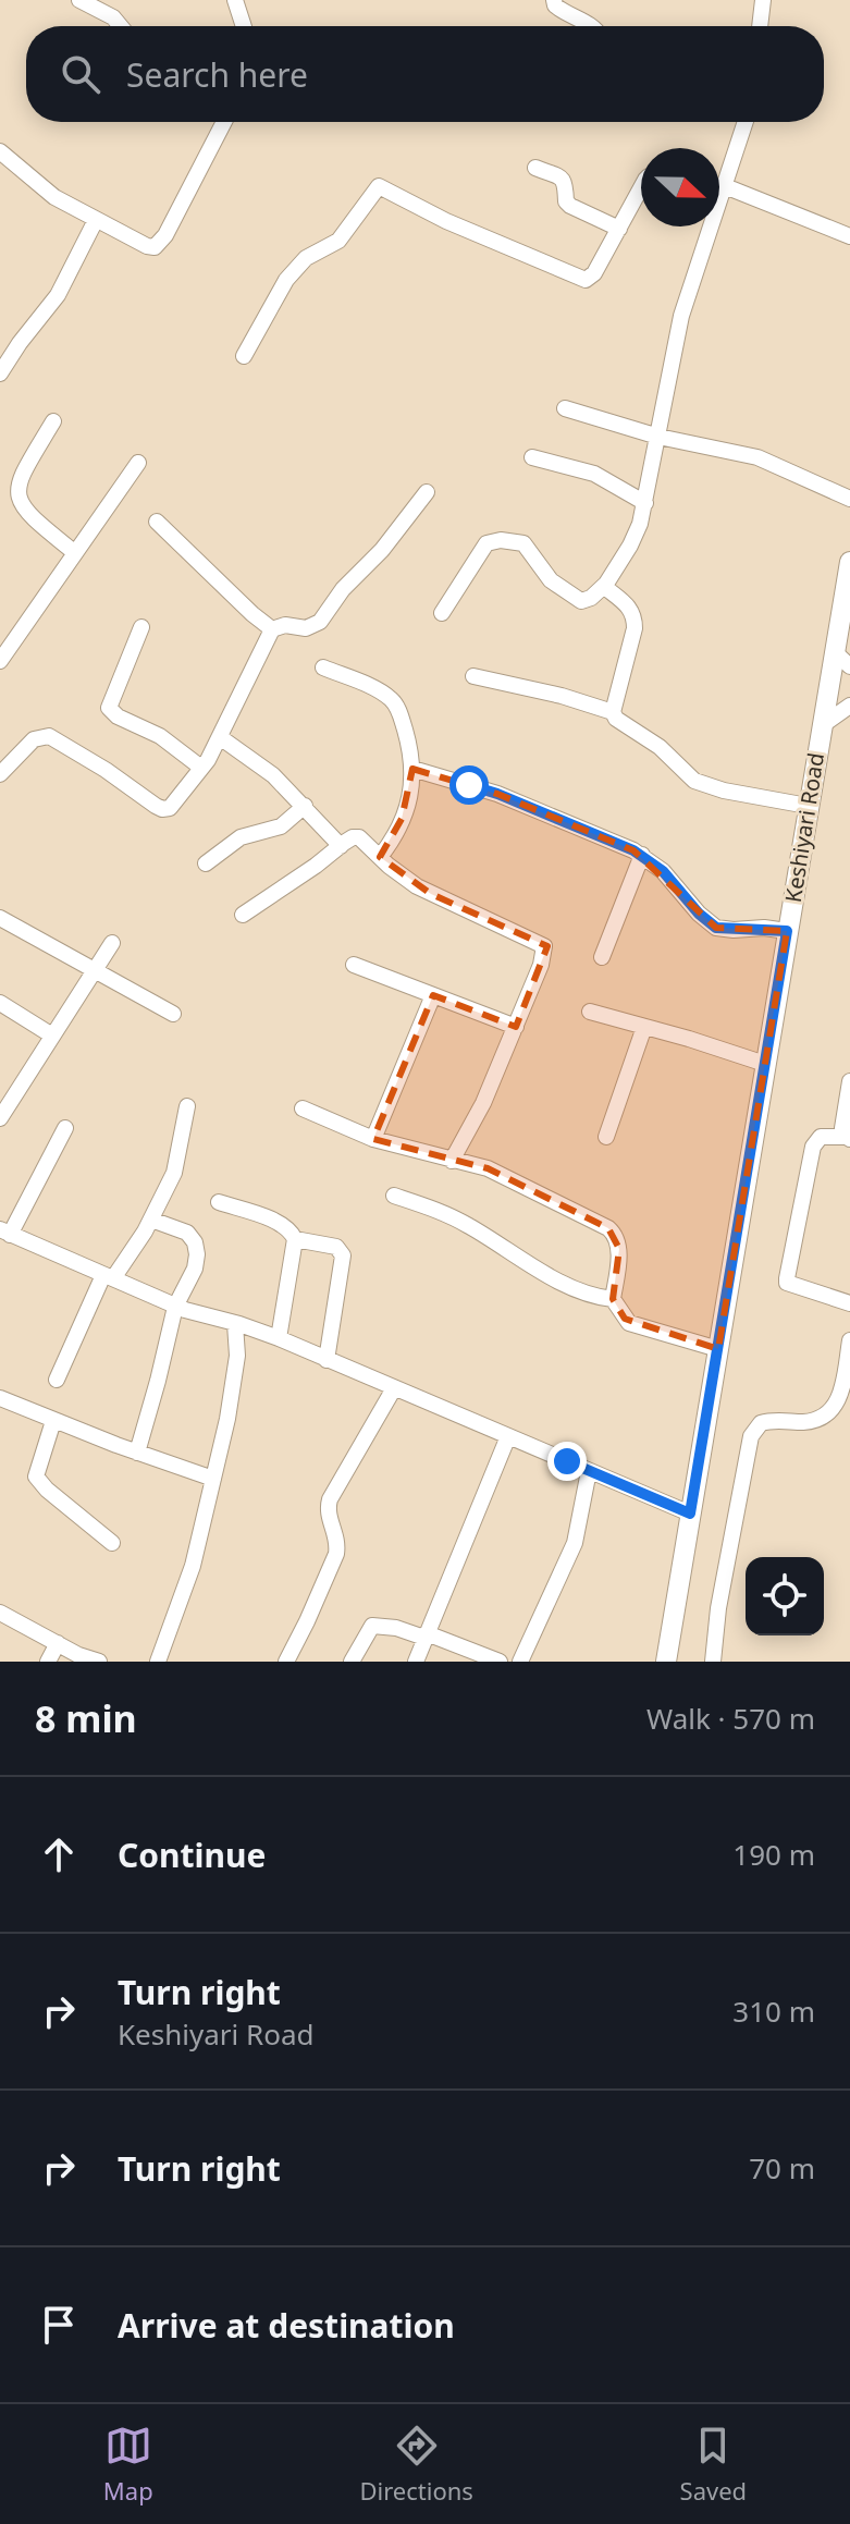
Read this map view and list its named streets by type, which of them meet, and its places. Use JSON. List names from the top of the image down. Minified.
{"streets":{"main road":["Keshiyari Road"]},"north":"right","page":{"search":"Search here","heading":["8 min","Walk · 570 m"],"list":[["Continue","190 m"],["Turn right","Keshiyari Road","310 m"],["Turn right","70 m"],"Arrive at destination"],"nav":["Map","Directions","Saved"]}}
